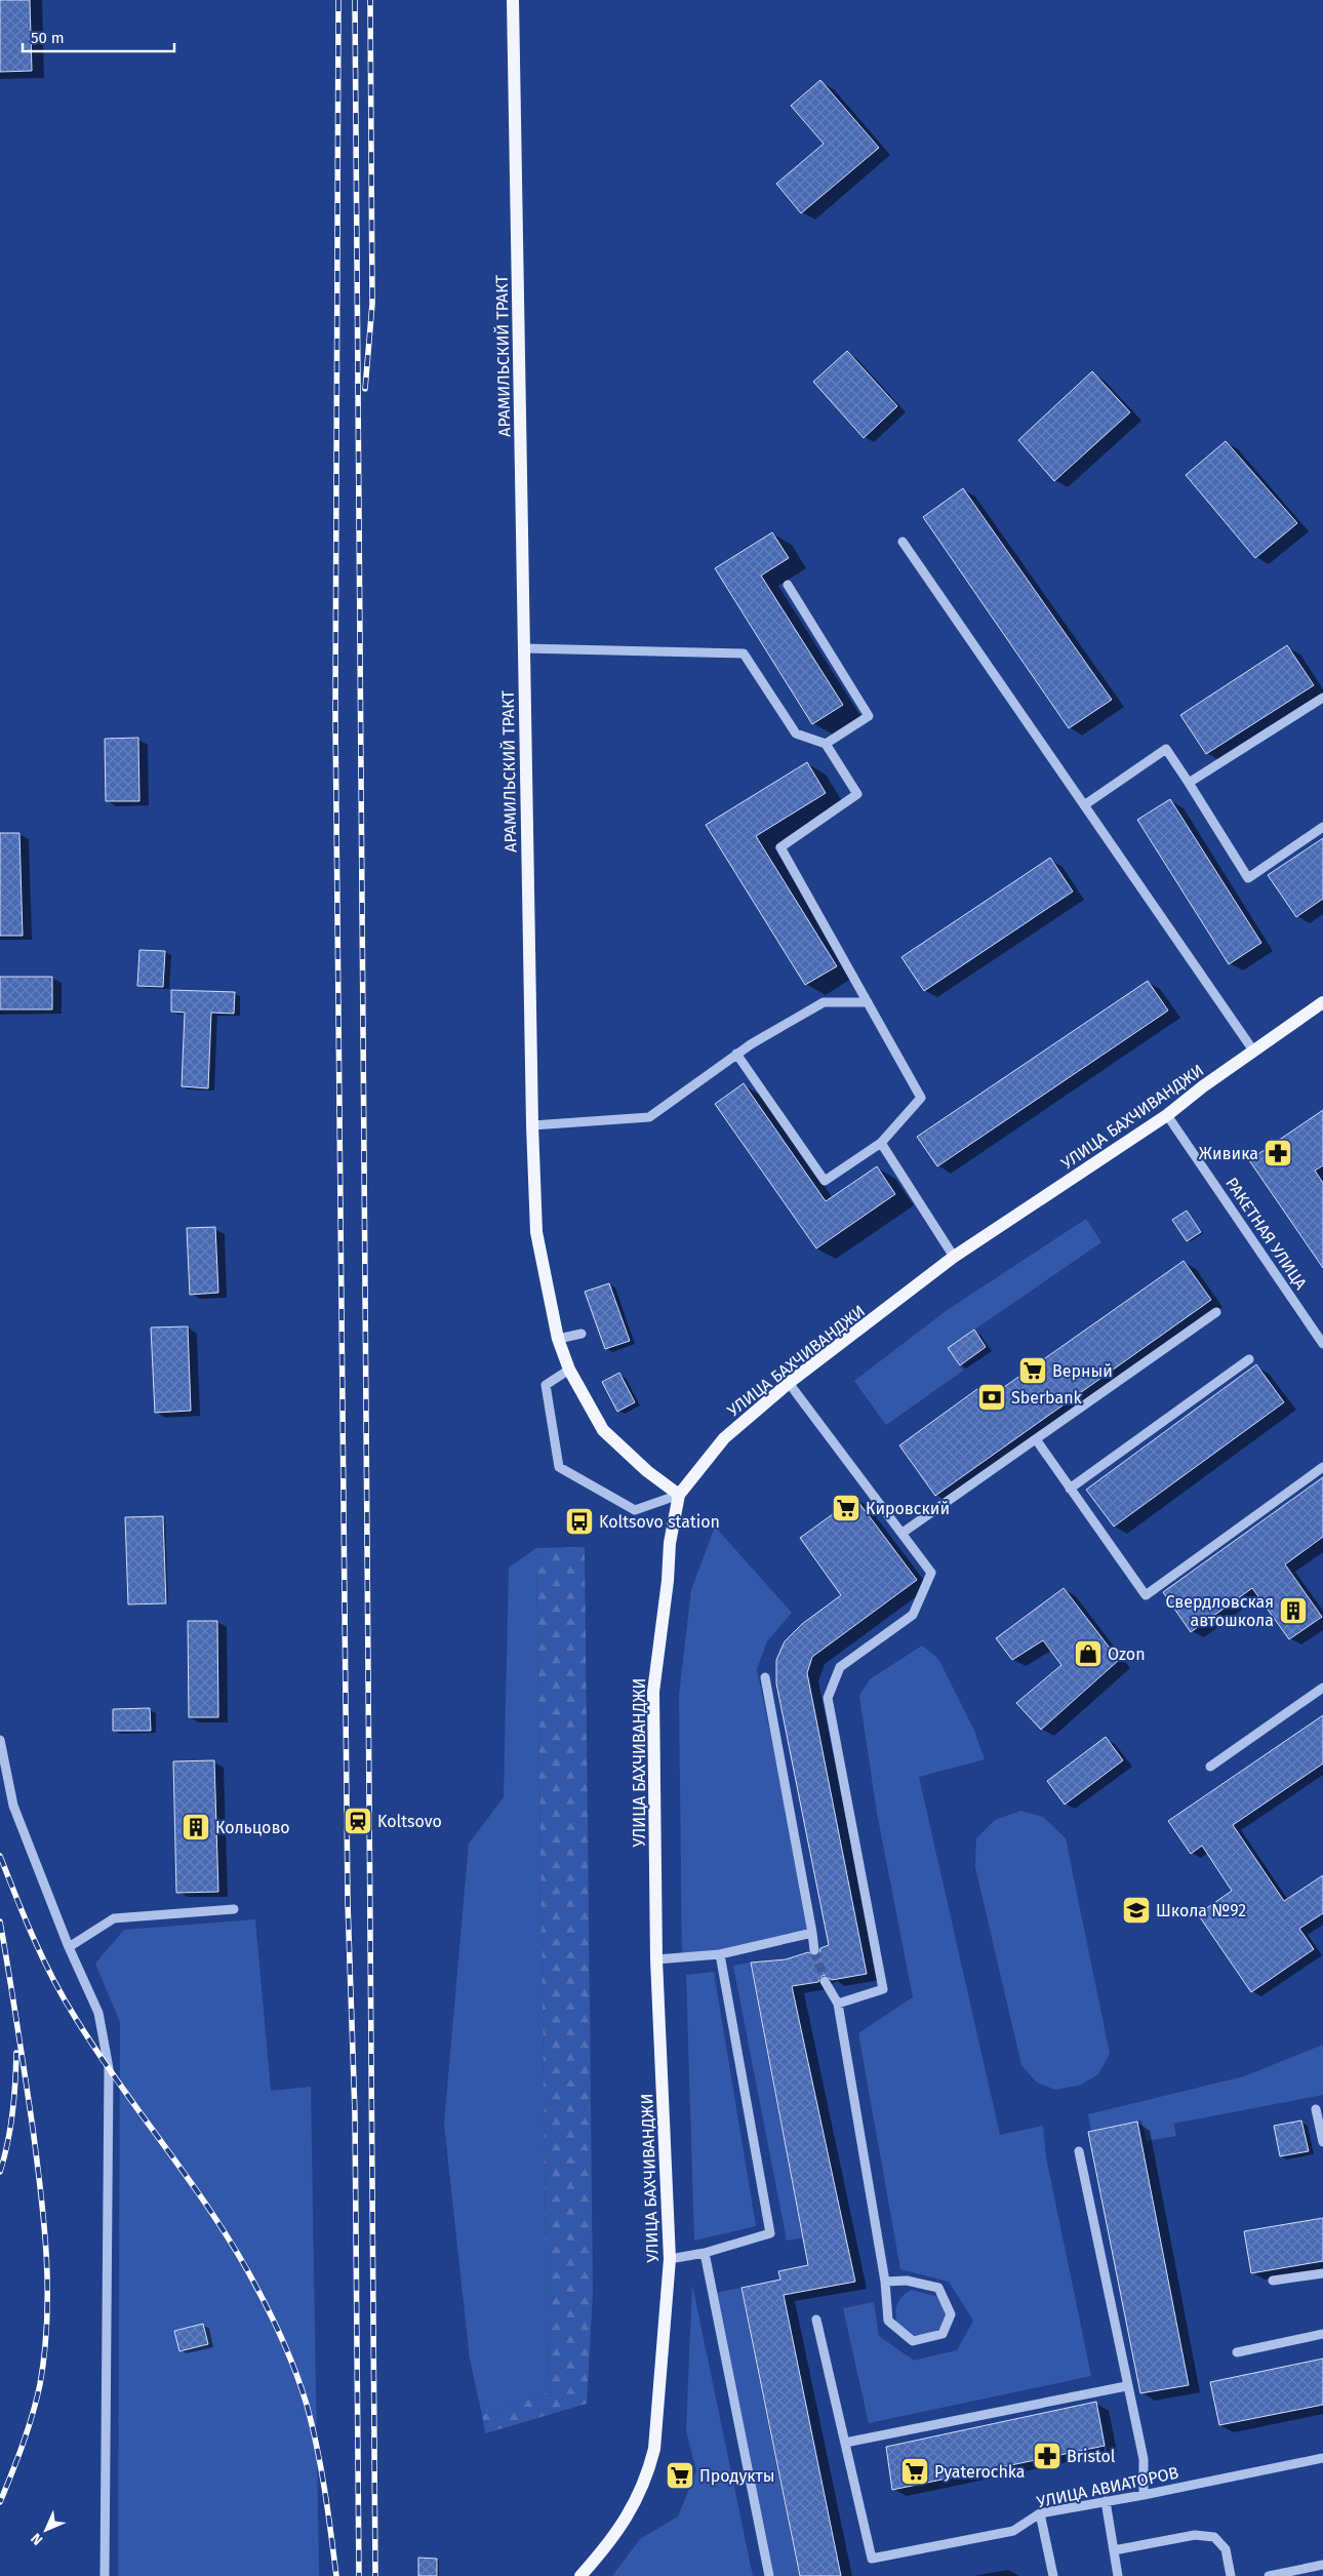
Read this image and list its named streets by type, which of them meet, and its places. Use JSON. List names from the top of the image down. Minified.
{"streets":{"main road":["АРАМИЛЬСКИЙ ТРАКТ","УЛИЦА БАХЧИВАНДЖИ"],"street":["РАКЕТНАЯ УЛИЦА","УЛИЦА АВИАТОРОВ"]},"crossings":[["АРАМИЛЬСКИЙ ТРАКТ","УЛИЦА БАХЧИВАНДЖИ"],["УЛИЦА БАХЧИВАНДЖИ","РАКЕТНАЯ УЛИЦА"]],"places":{"pharmacy":["Живика","Bristol"],"supermarket":["Верный","Кировский","Pyaterochka","Продукты"],"bank":["Sberbank"],"bus stop":["Koltsovo station"],"building":["Свердловская автошкола","Кольцово"],"shop":["Ozon"],"station":["Koltsovo"],"school or university":["Школа №92"]},"scale_bar":"50 m","north":"bottom left"}
